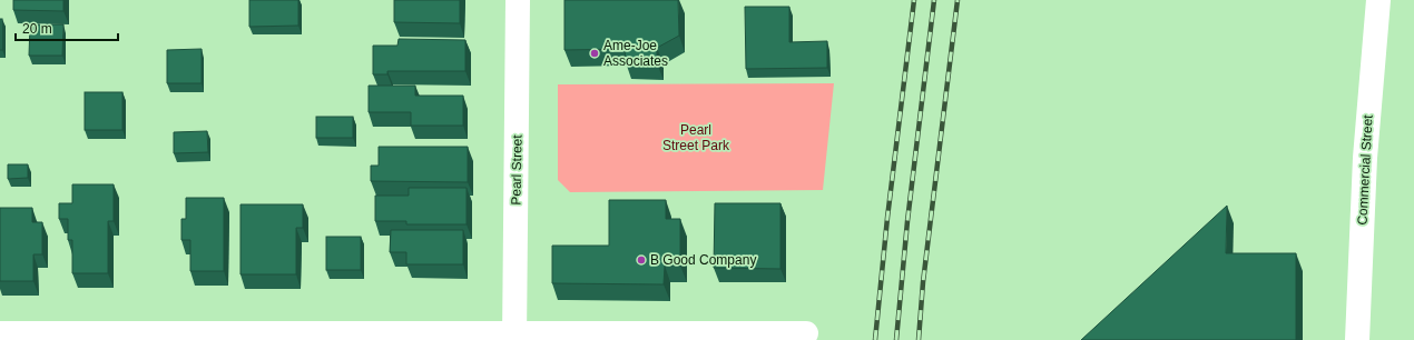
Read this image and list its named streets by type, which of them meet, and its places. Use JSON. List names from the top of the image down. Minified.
{"streets":{"street":["Pearl Street","Commercial Street"]},"parks":["Pearl Street Park"],"places":["Ame-Joe Associates","B Good Company"],"scale_bar":"20 m"}
